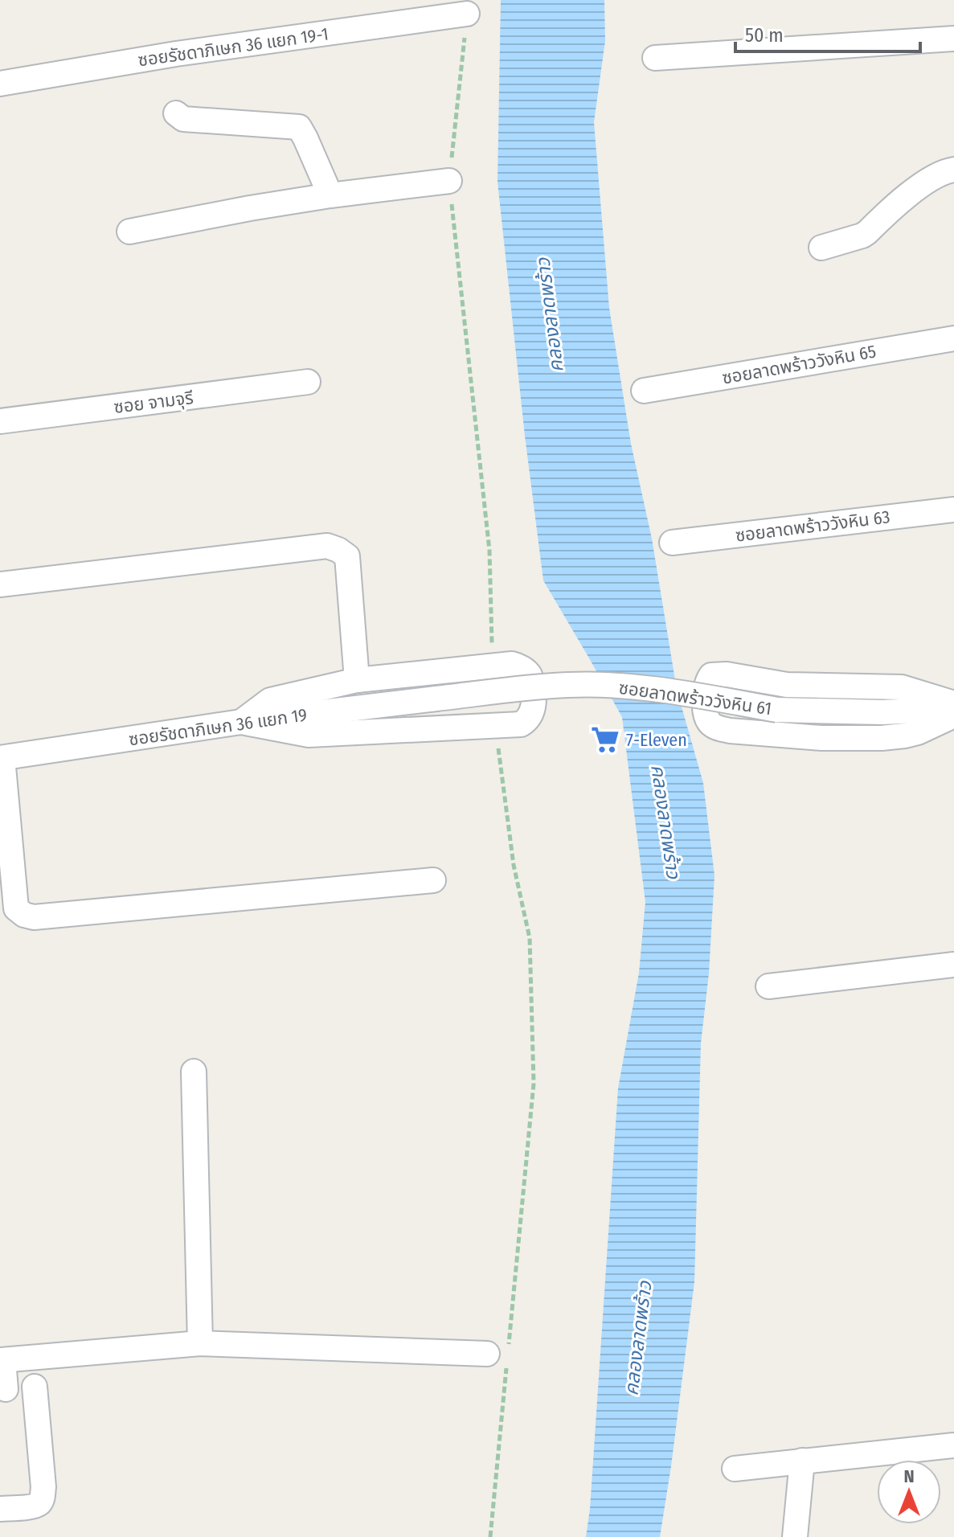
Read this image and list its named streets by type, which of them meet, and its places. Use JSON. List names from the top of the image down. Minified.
{"streets":{"street":["ซอยรัชดาภิเษก 36 แยก 19-1","ซอยลาดพร้าววังหิน 65","ซอย จามจุรี","ซอยลาดพร้าววังหิน 63","ซอยลาดพร้าววังหิน 61","ซอยรัชดาภิเษก 36 แยก 19"]},"crossings":[["ซอยลาดพร้าววังหิน 61","ซอยรัชดาภิเษก 36 แยก 19"]],"water":["คลองลาดพร้าว"],"places":{"supermarket":["7-Eleven"]},"scale_bar":"50 m","north":"top"}
